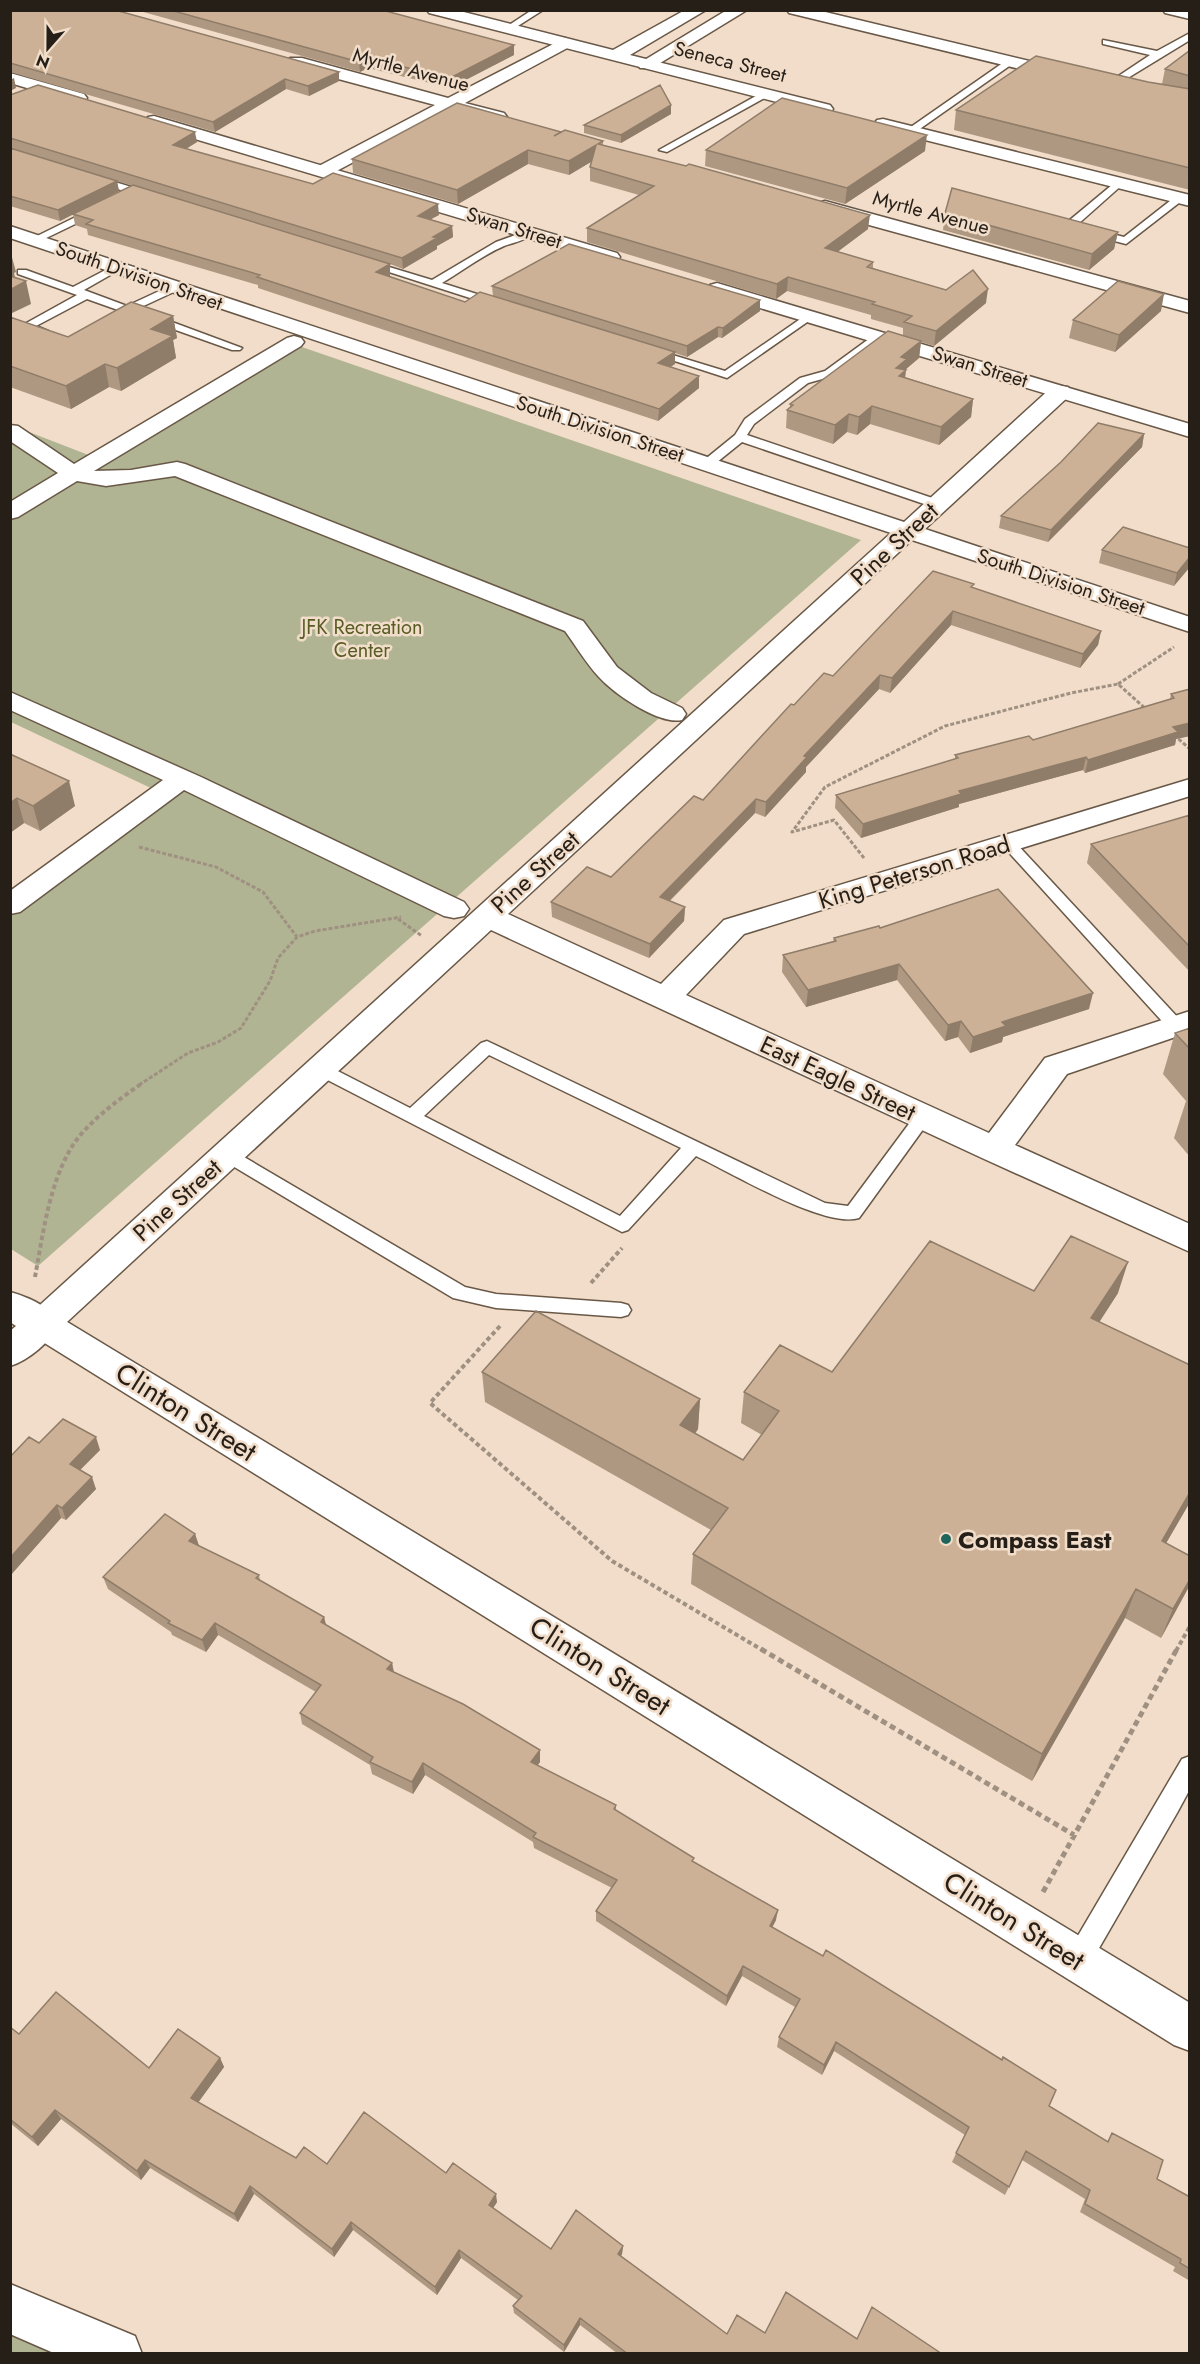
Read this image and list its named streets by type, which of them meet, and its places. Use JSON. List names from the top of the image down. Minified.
{"streets":{"street":["Seneca Street","Myrtle Avenue","Swan Street","South Division Street","Pine Street","King Peterson Road","East Eagle Street","Clinton Street"]},"crossings":[["Swan Street","Pine Street"],["South Division Street","Pine Street"],["Pine Street","East Eagle Street"],["Pine Street","Clinton Street"],["King Peterson Road","East Eagle Street"]],"parks":["JFK Recreation Center"],"places":["Compass East"],"north":"bottom"}
